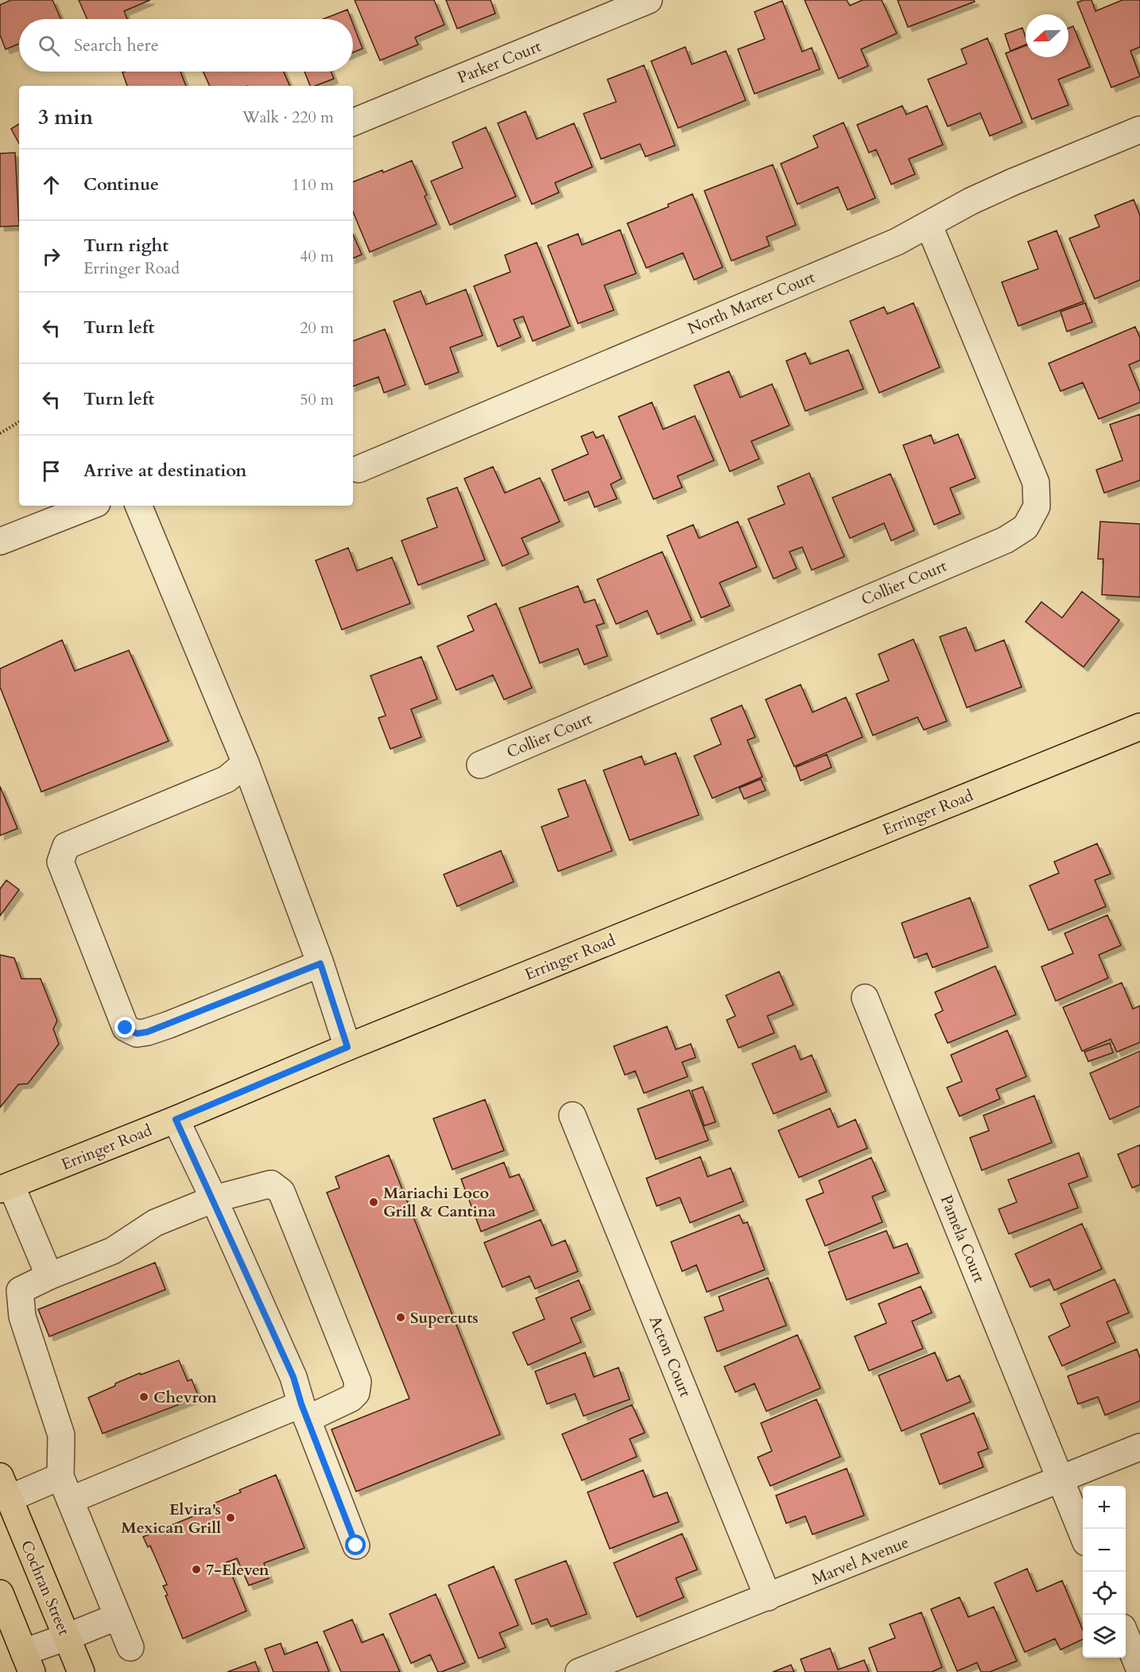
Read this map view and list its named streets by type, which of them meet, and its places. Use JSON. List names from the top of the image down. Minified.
{"streets":{"main road":["Erringer Road","Cochran Street"],"street":["Parker Court","North Marter Court","Collier Court","Pamela Court","Acton Court","Marvel Avenue"]},"crossings":[["North Marter Court","Collier Court"],["Pamela Court","Marvel Avenue"],["Acton Court","Marvel Avenue"]],"places":["Mariachi Loco Grill & Cantina","Supercuts","Chevron","Elvira's Mexican Grill","7-Eleven"],"north":"left","page":{"search":"Search here","heading":["3 min","Walk · 220 m"],"list":[["Continue","110 m"],["Turn right","Erringer Road","40 m"],["Turn left","20 m"],["Turn left","50 m"],"Arrive at destination"],"map_buttons":["+","−"]}}
